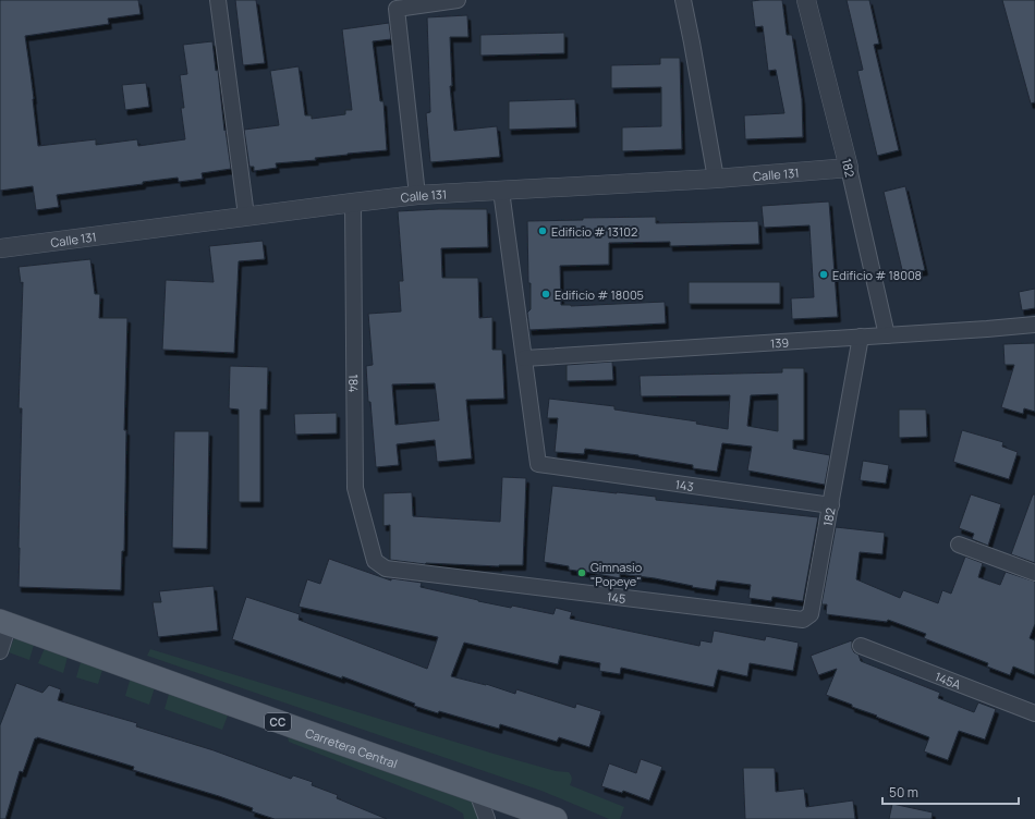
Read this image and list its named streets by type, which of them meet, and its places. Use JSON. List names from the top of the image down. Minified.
{"streets":{"main road":["CC","Carretera Central"],"street":["182","Calle 131","139","184","143","145","145A"]},"crossings":[["182","Calle 131"],["182","139"],["182","143"],["182","145"],["Calle 131","184"],["139","143"],["184","145"]],"places":["Edificio # 13102","Edificio # 18008","Edificio # 18005","Gimnasio \"Popeye\""],"scale_bar":"50 m"}
